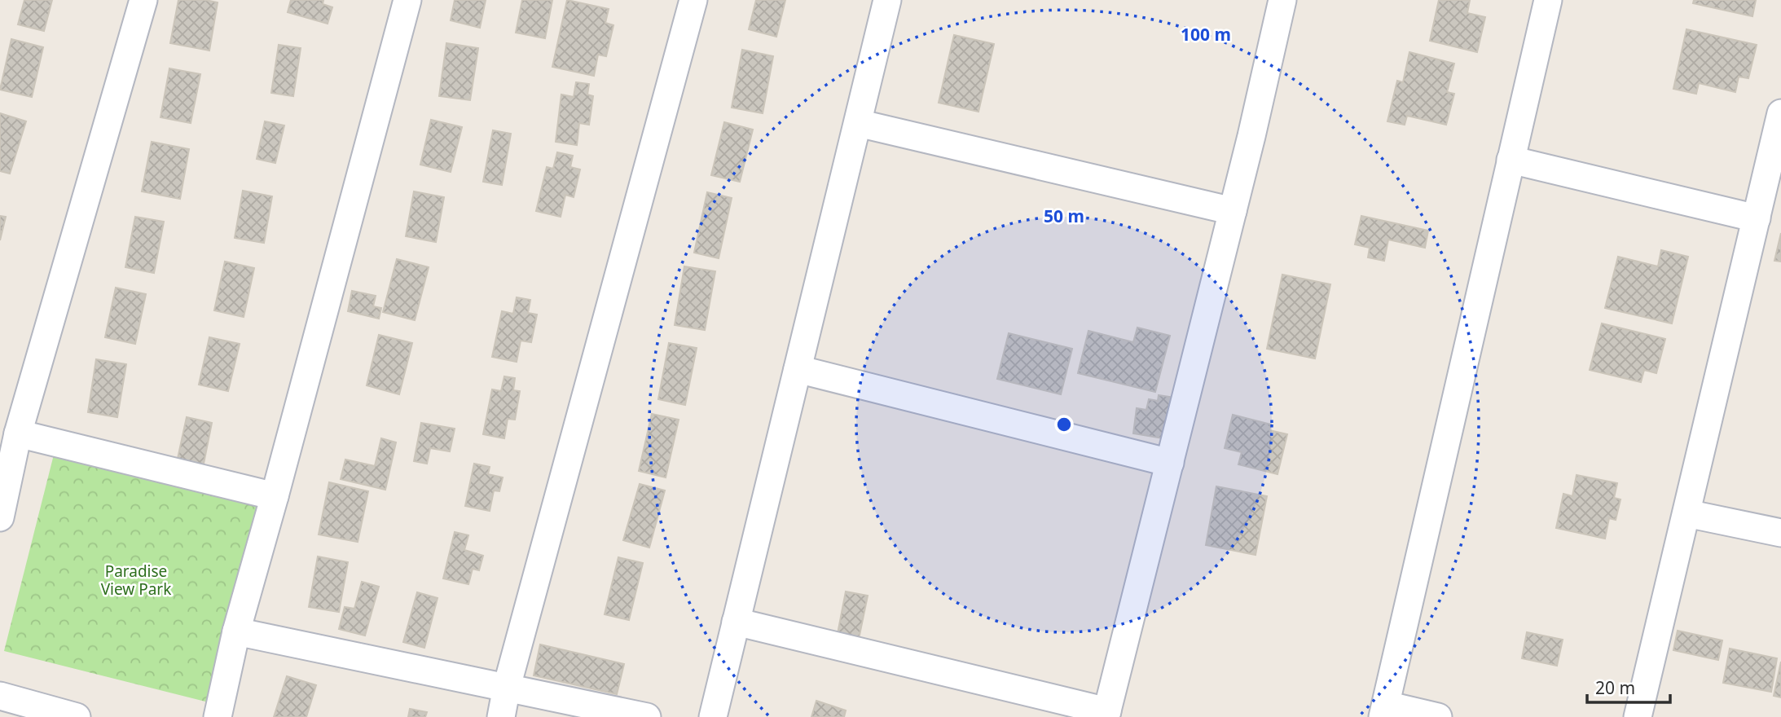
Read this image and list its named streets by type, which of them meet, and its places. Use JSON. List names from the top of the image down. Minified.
{"parks":["Paradise View Park"],"scale_bar":"20 m","rings":["100 m","50 m"]}
